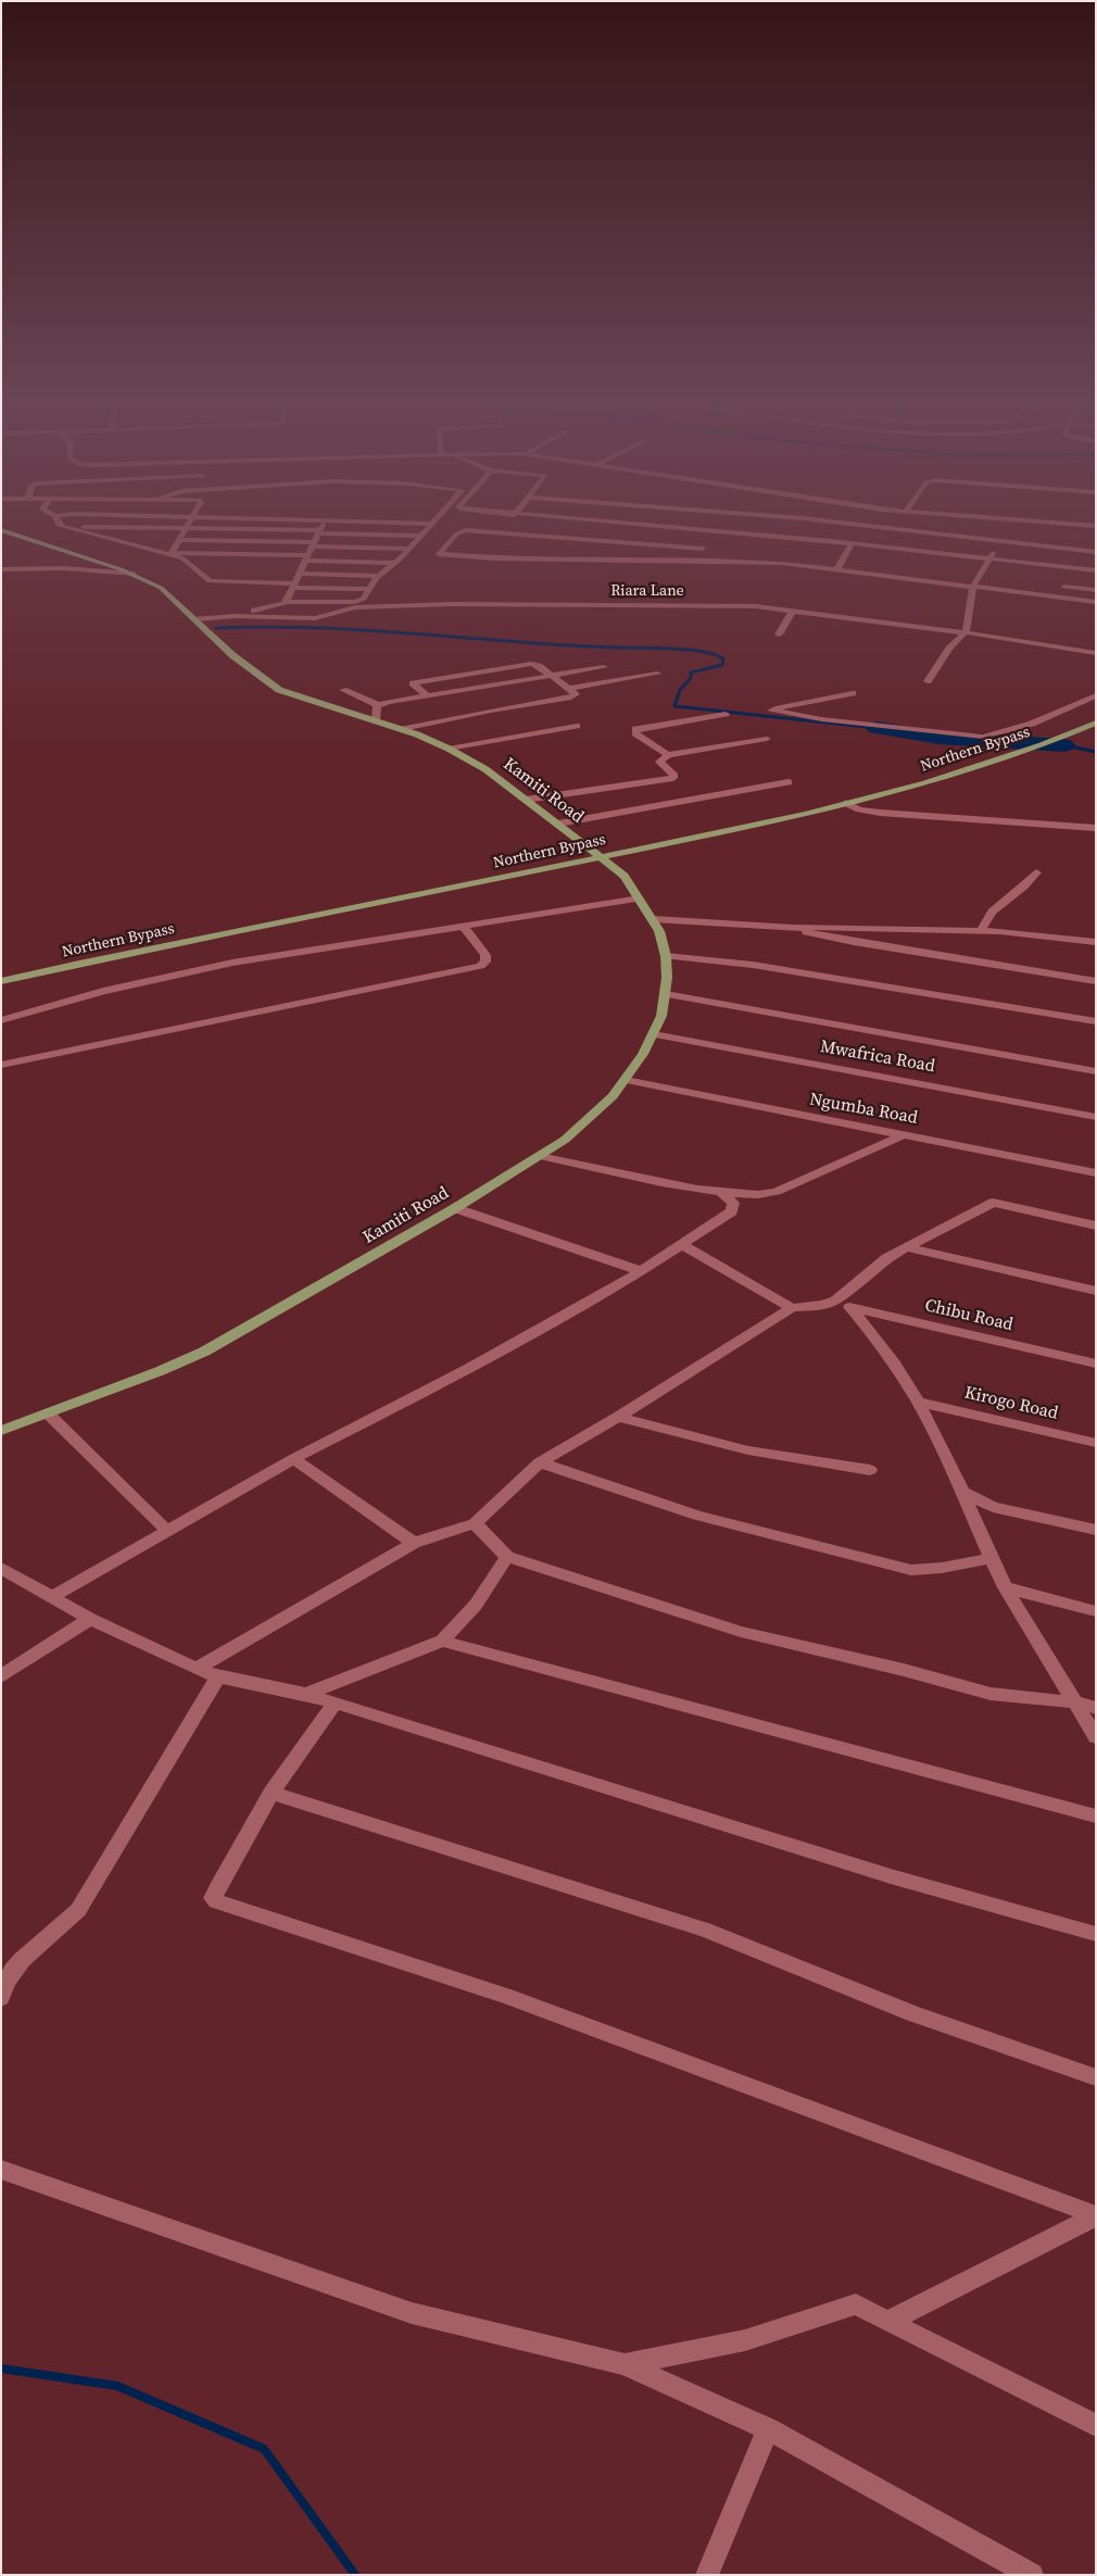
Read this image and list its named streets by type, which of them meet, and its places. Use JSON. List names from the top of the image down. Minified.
{"streets":{"main road":["Northern Bypass","Kamiti Road"],"street":["Riara Lane","Mwafrica Road","Ngumba Road","Chibu Road","Kirogo Road"]},"crossings":[["Riara Lane","Kamiti Road"],["Kamiti Road","Mwafrica Road"],["Kamiti Road","Ngumba Road"]]}
